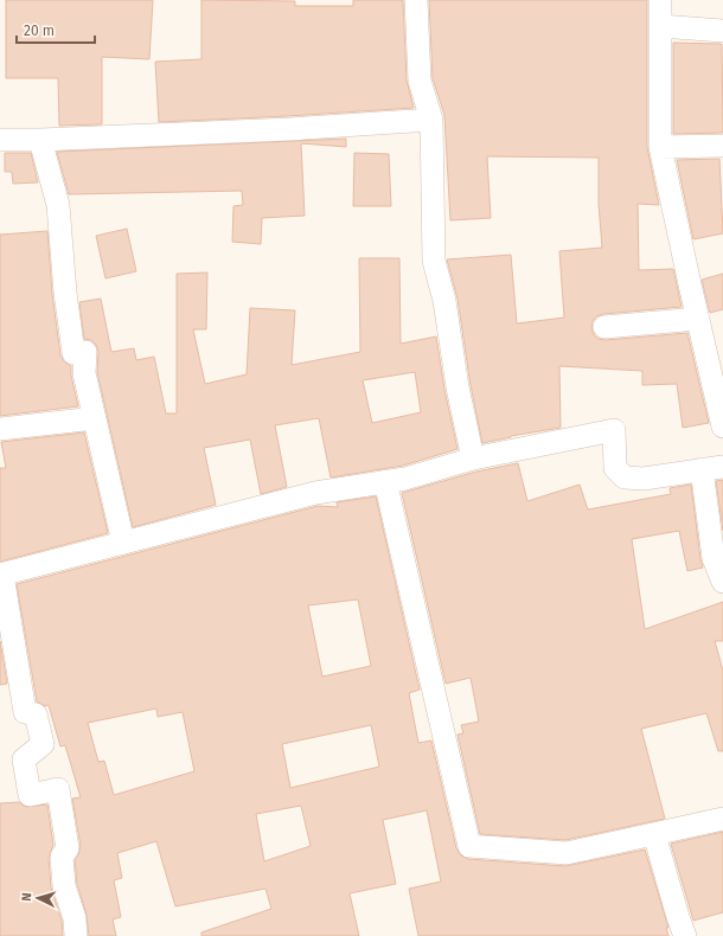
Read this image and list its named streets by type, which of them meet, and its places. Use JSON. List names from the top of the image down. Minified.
{"scale_bar":"20 m","north":"left"}
